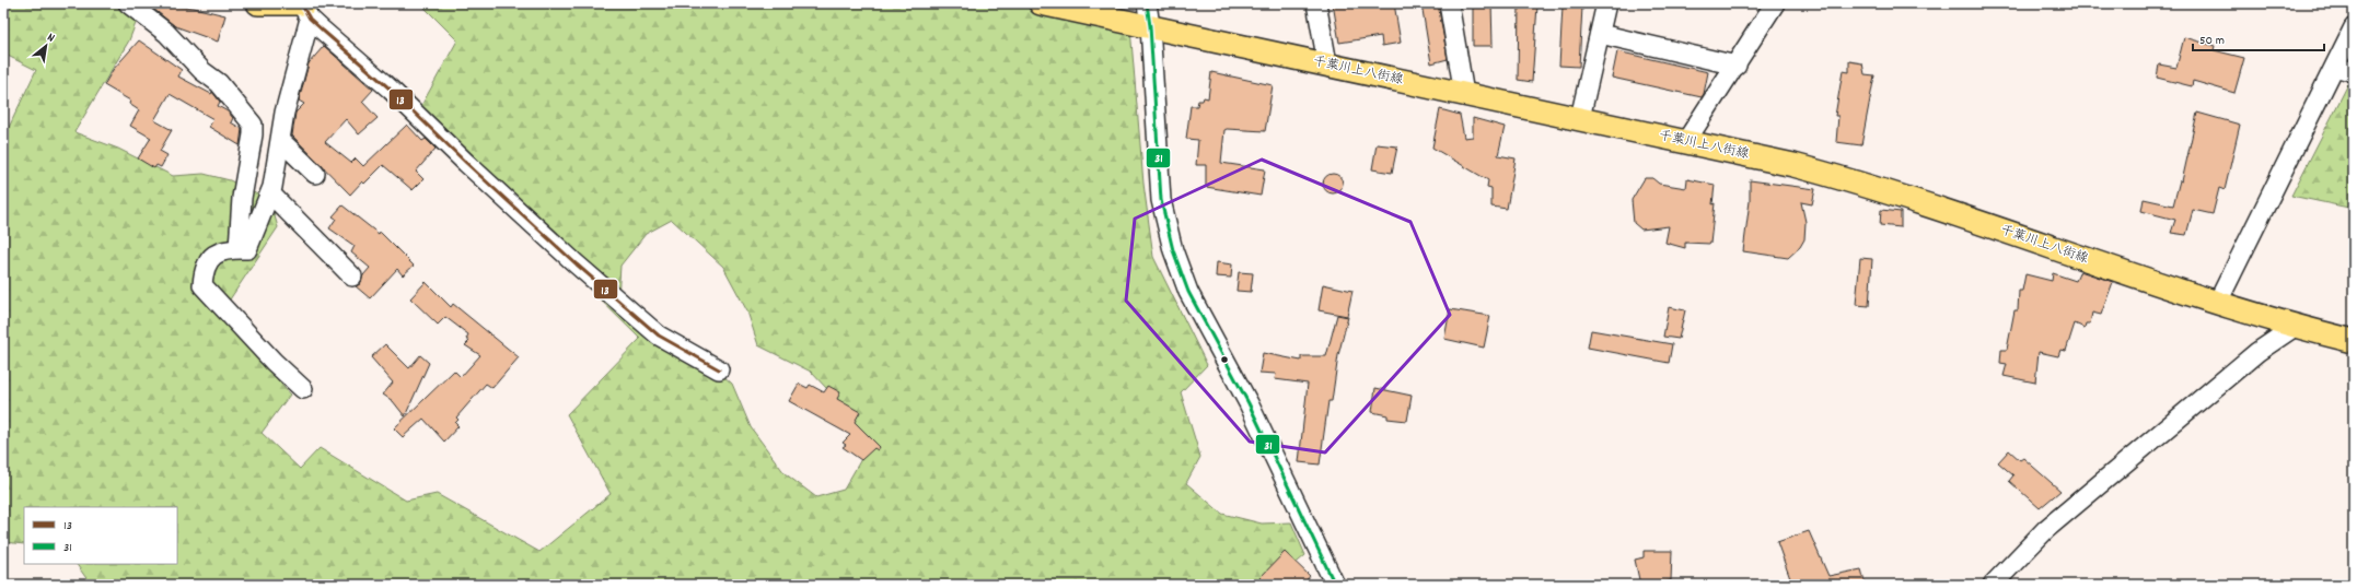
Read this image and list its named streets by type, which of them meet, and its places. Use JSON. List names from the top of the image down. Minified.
{"streets":{"main road":["千葉川上八街線"]},"lines":["transit line 13","transit line 31"],"legend":["13","31"],"scale_bar":"50 m","north":"top right"}
